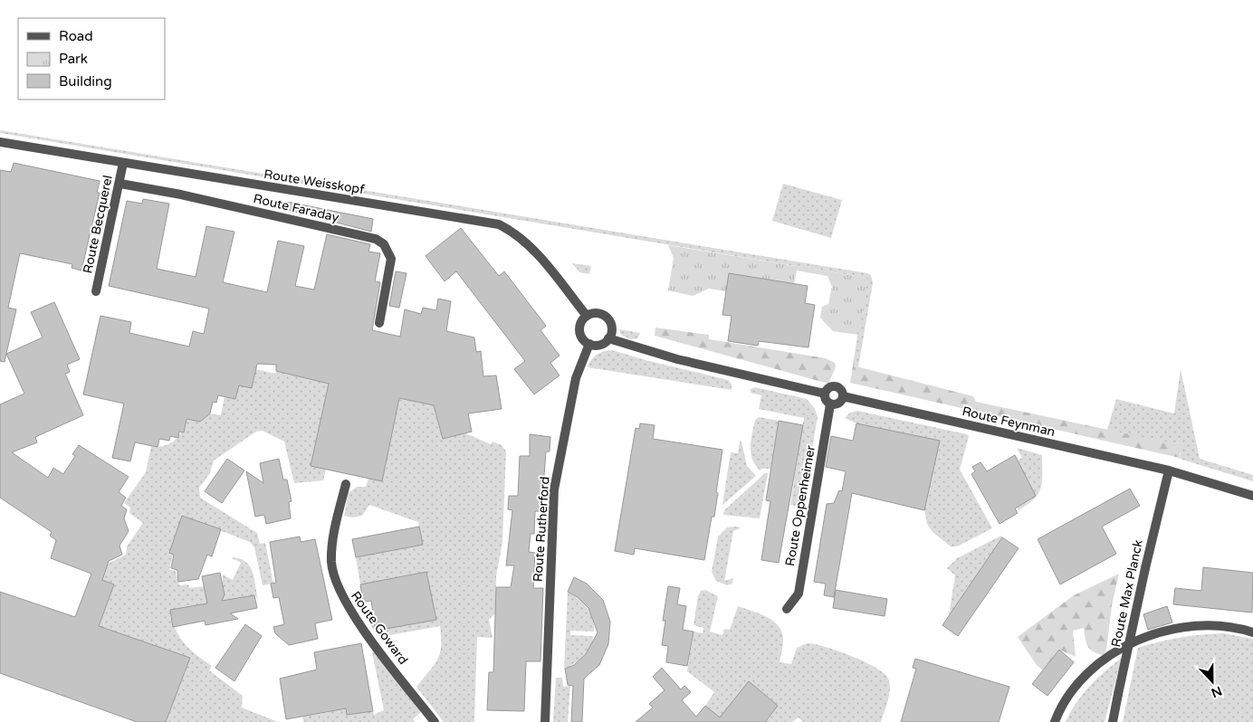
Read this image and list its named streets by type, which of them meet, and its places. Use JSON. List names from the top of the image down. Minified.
{"streets":{"street":["Route Weisskopf","Route Faraday","Route Becquerel","Route Feynman","Route Oppenheimer","Route Rutherford","Route Max Planck","Route Goward"]},"crossings":[["Route Weisskopf","Route Becquerel"],["Route Weisskopf","Route Rutherford"],["Route Faraday","Route Becquerel"],["Route Feynman","Route Oppenheimer"],["Route Feynman","Route Max Planck"]],"legend":["Road","Park","Building"],"north":"bottom"}
